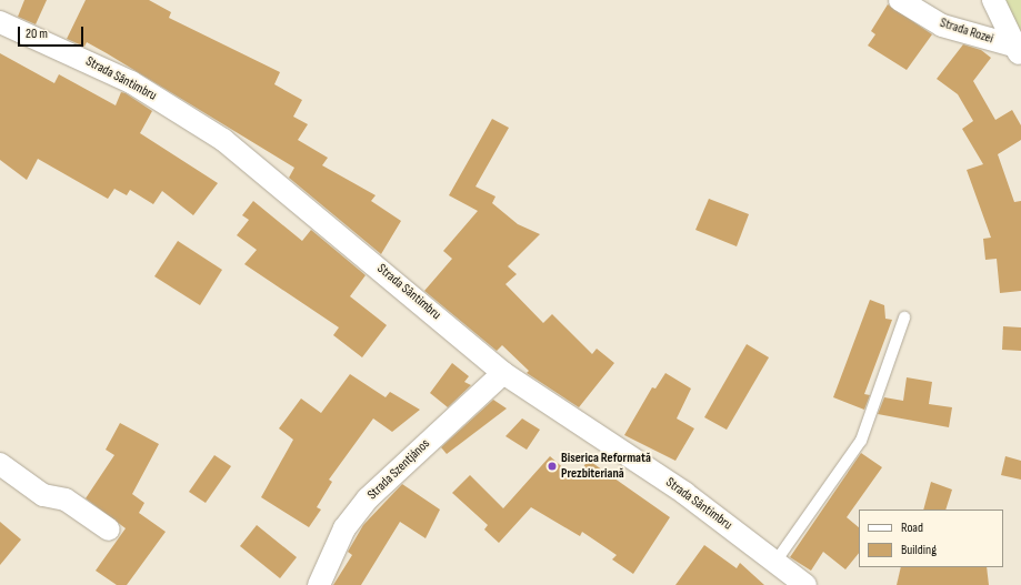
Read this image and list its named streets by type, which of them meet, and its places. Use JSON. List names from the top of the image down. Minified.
{"streets":{"street":["Strada Rozei","Strada Sântimbru","Strada Szentjános"]},"crossings":[["Strada Sântimbru","Strada Szentjános"]],"places":["Biserica Reformată Prezbiteriană"],"legend":["Road","Building"],"scale_bar":"20 m"}
